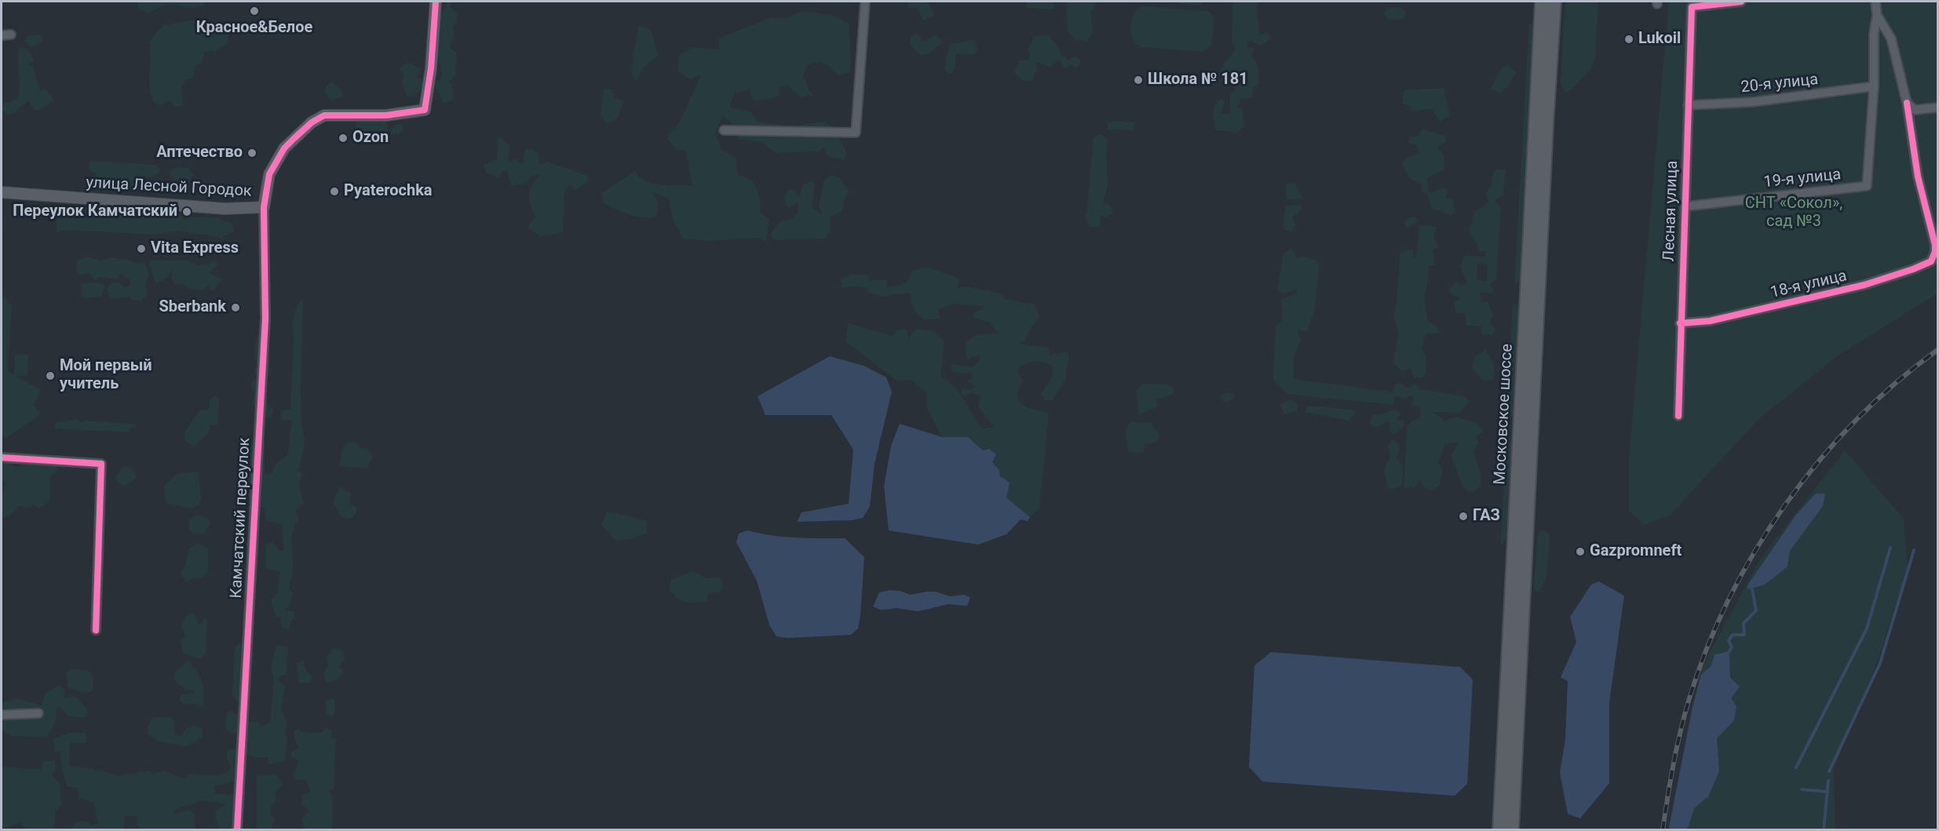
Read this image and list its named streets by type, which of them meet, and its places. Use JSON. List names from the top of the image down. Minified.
{"streets":{"main road":["Московское шоссе"],"street":["20-я улица","19-я улица","улица Лесной Городок","Лесная улица","18-я улица","Камчатский переулок"]},"crossings":[["20-я улица","19-я улица"],["20-я улица","Лесная улица"],["19-я улица","Лесная улица"],["улица Лесной Городок","Камчатский переулок"],["Лесная улица","18-я улица"]],"parks":["СНТ «Сокол», сад №3"],"places":["Красное&Белое","Lukoil","Школа № 181","Ozon","Аптечество","Pyaterochka","Переулок Камчатский","Vita Express","Sberbank","Мой первый учитель","ГАЗ","Gazpromneft"]}
